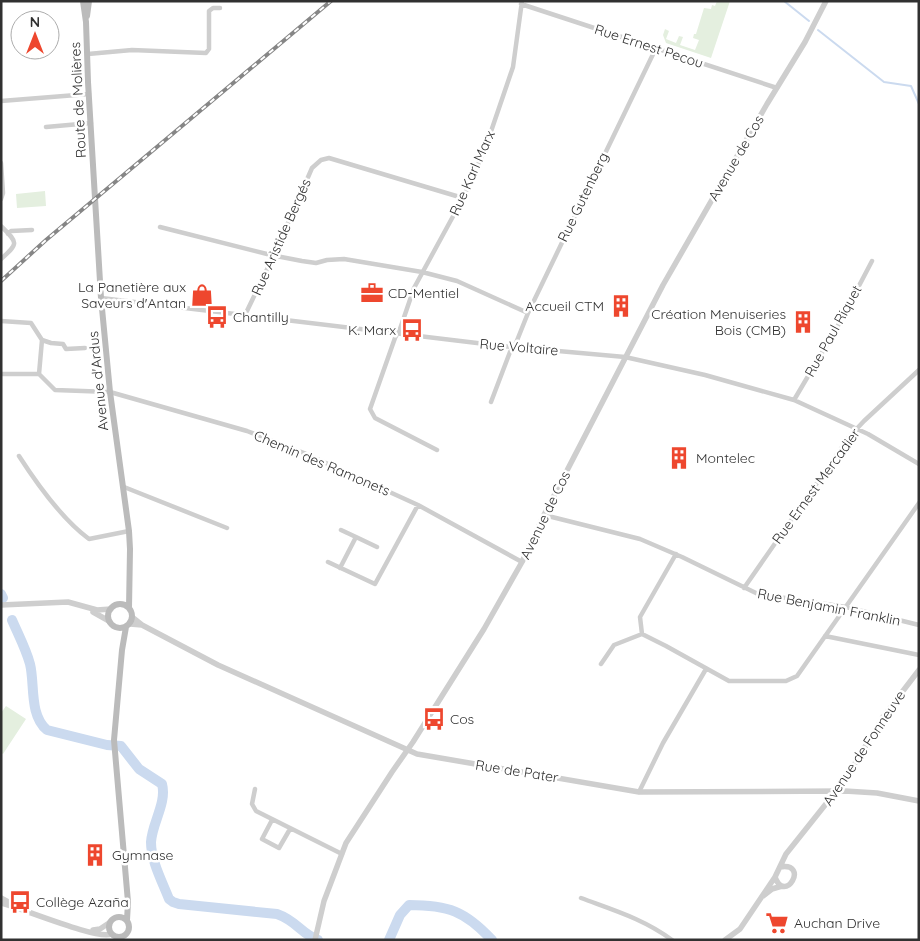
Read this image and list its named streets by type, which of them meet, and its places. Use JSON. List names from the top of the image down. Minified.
{"streets":{"main road":["Route de Molières","Avenue d'Ardus"],"street":["Rue Ernest Pecou","Avenue de Cos","Rue Karl Marx","Rue Gutenberg","Rue Aristide Bergés","Rue Paul Riquet","Rue Voltaire","Chemin des Ramonets","Rue Ernest Mercadier","Rue Benjamin Franklin","Avenue de Fonneuve","Rue de Pater"]},"crossings":[["Rue Ernest Pecou","Avenue de Cos"],["Rue Ernest Pecou","Rue Karl Marx"],["Rue Ernest Pecou","Rue Gutenberg"],["Route de Molières","Avenue d'Ardus"],["Avenue de Cos","Rue Voltaire"],["Avenue de Cos","Chemin des Ramonets"],["Avenue de Cos","Rue Benjamin Franklin"],["Avenue de Cos","Rue de Pater"],["Rue Karl Marx","Rue Aristide Bergés"],["Rue Karl Marx","Rue Voltaire"],["Rue Gutenberg","Rue Voltaire"],["Rue Aristide Bergés","Rue Voltaire"],["Rue Paul Riquet","Rue Voltaire"],["Rue Voltaire","Avenue d'Ardus"],["Rue Voltaire","Rue Ernest Mercadier"],["Avenue d'Ardus","Chemin des Ramonets"],["Avenue d'Ardus","Rue de Pater"],["Rue Ernest Mercadier","Rue Benjamin Franklin"],["Avenue de Fonneuve","Rue de Pater"]],"places":{"office":["CD-Mentiel"],"shop":["La Panetière aux Saveurs d'Antan"],"building":["Accueil CTM","Création Menuiseries Bois (CMB)","Montelec","Gymnase"],"bus stop":["Chantilly","K. Marx","Cos","Collège Azaña"],"supermarket":["Auchan Drive"]},"north":"top"}
